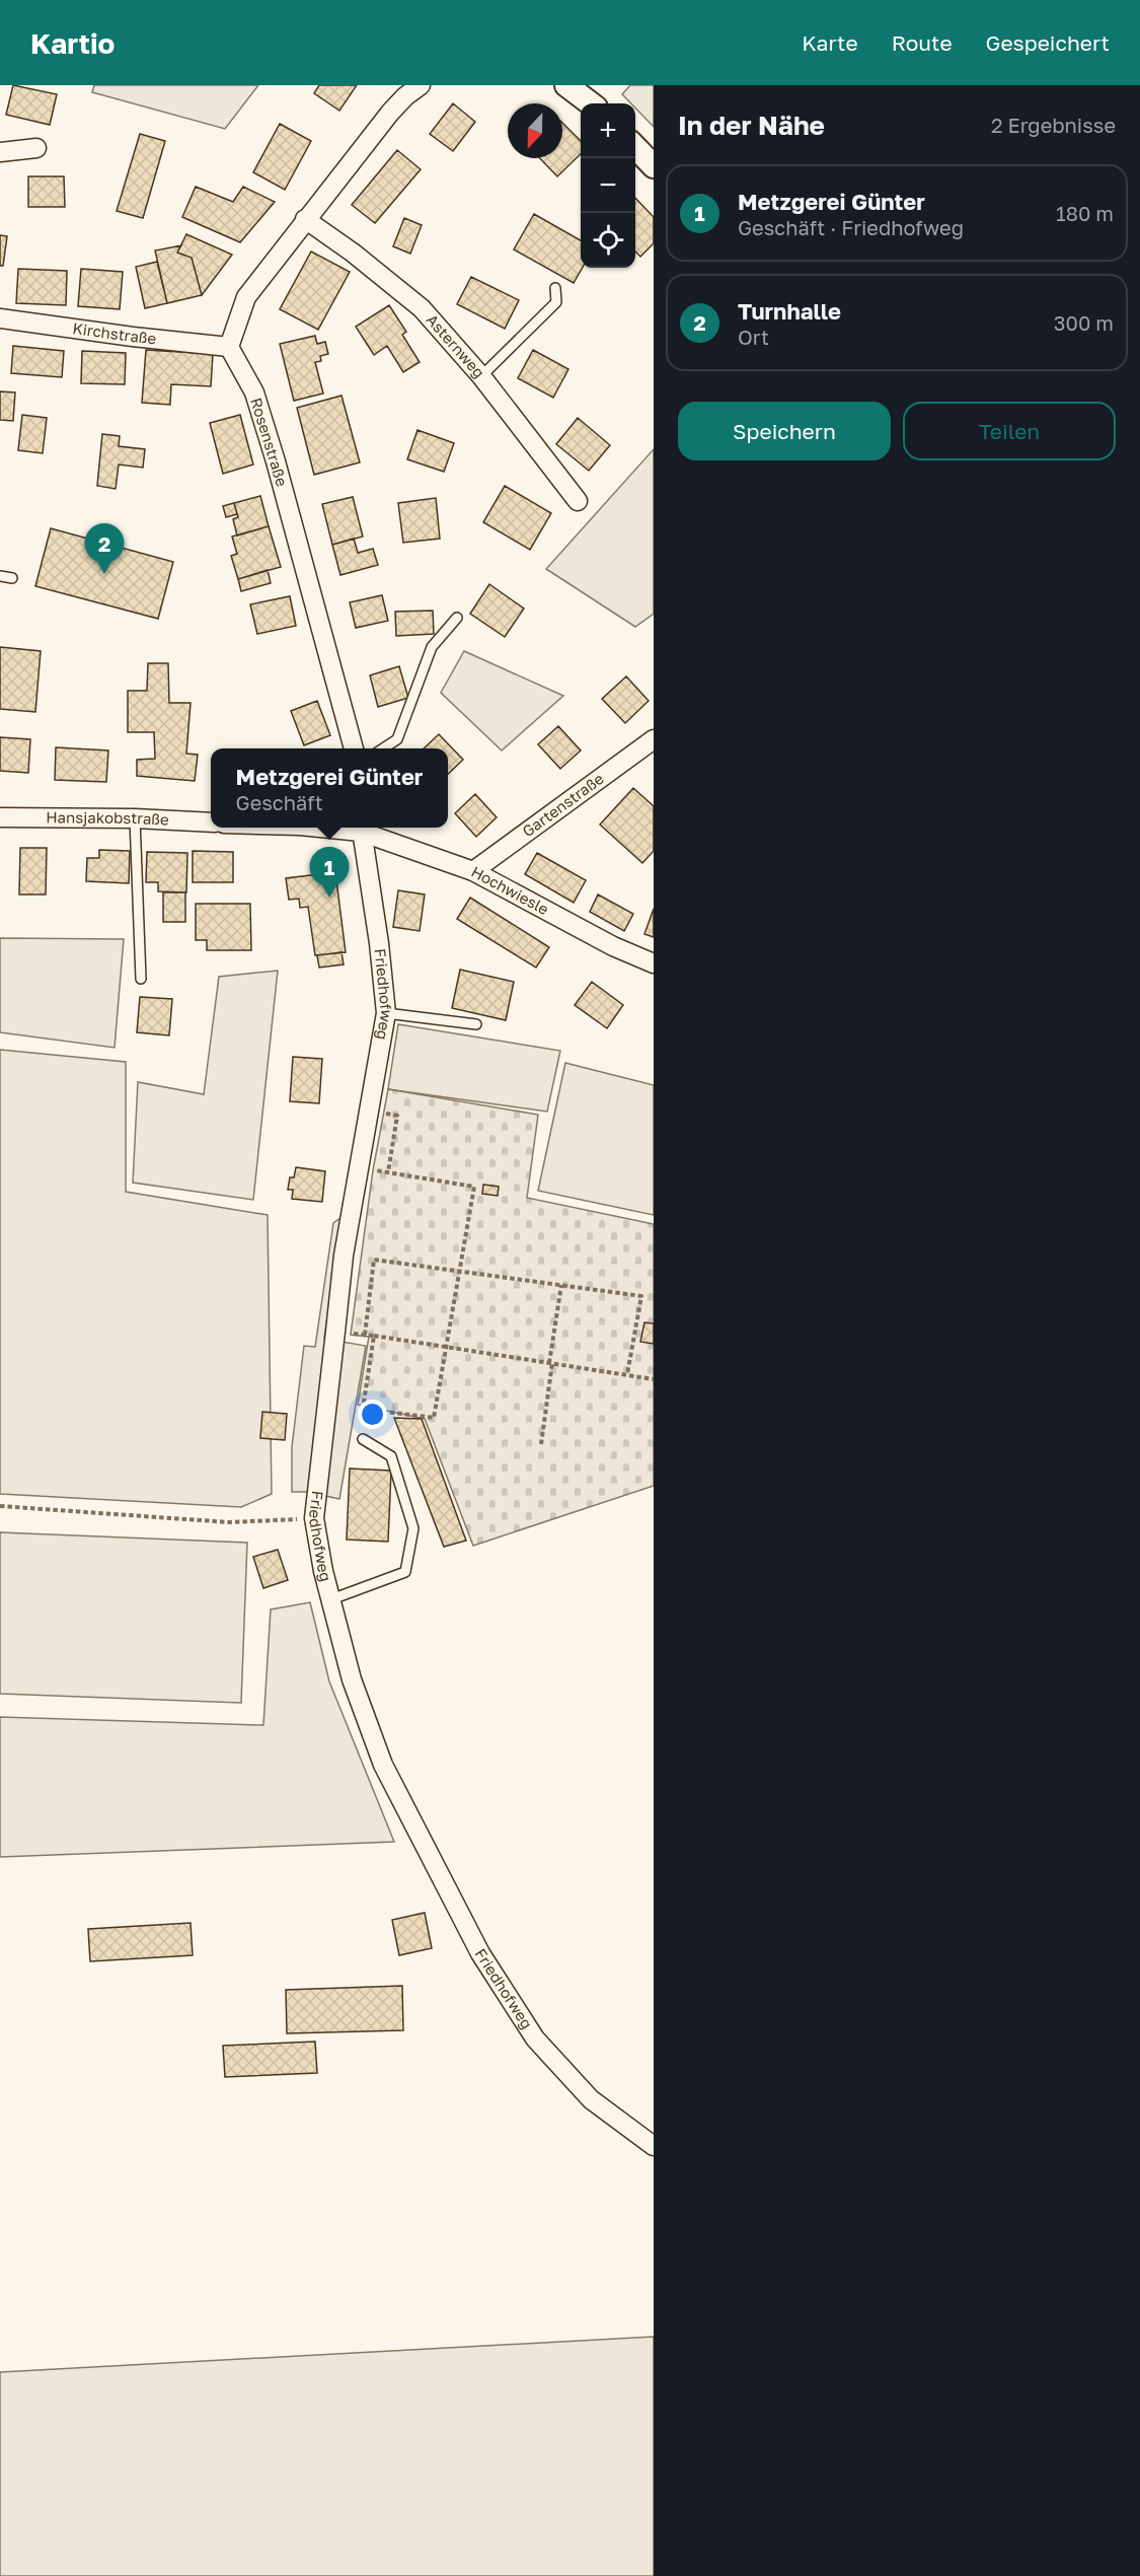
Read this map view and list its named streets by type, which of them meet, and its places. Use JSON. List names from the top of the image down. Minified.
{"streets":{"street":["Kirchstraße","Asternweg","Rosenstraße","Gartenstraße","Hansjakobstraße","Hochwiesle","Friedhofweg"]},"crossings":[["Kirchstraße","Rosenstraße"],["Gartenstraße","Hochwiesle"],["Hochwiesle","Friedhofweg"]],"north":"bottom","page":{"header":"Kartio","nav":["Karte","Route","Gespeichert"],"heading":["In der Nähe","2 Ergebnisse"],"map_buttons":["+","−"],"list":[{"mark":"1","name":"Metzgerei Günter","note":"Geschäft · Friedhofweg","value":"180 m"},{"mark":"2","name":"Turnhalle","note":"Ort","value":"300 m"}],"buttons":["Speichern","Teilen"],"pins":["2","1"],"popup":["Metzgerei Günter","Geschäft"]}}
